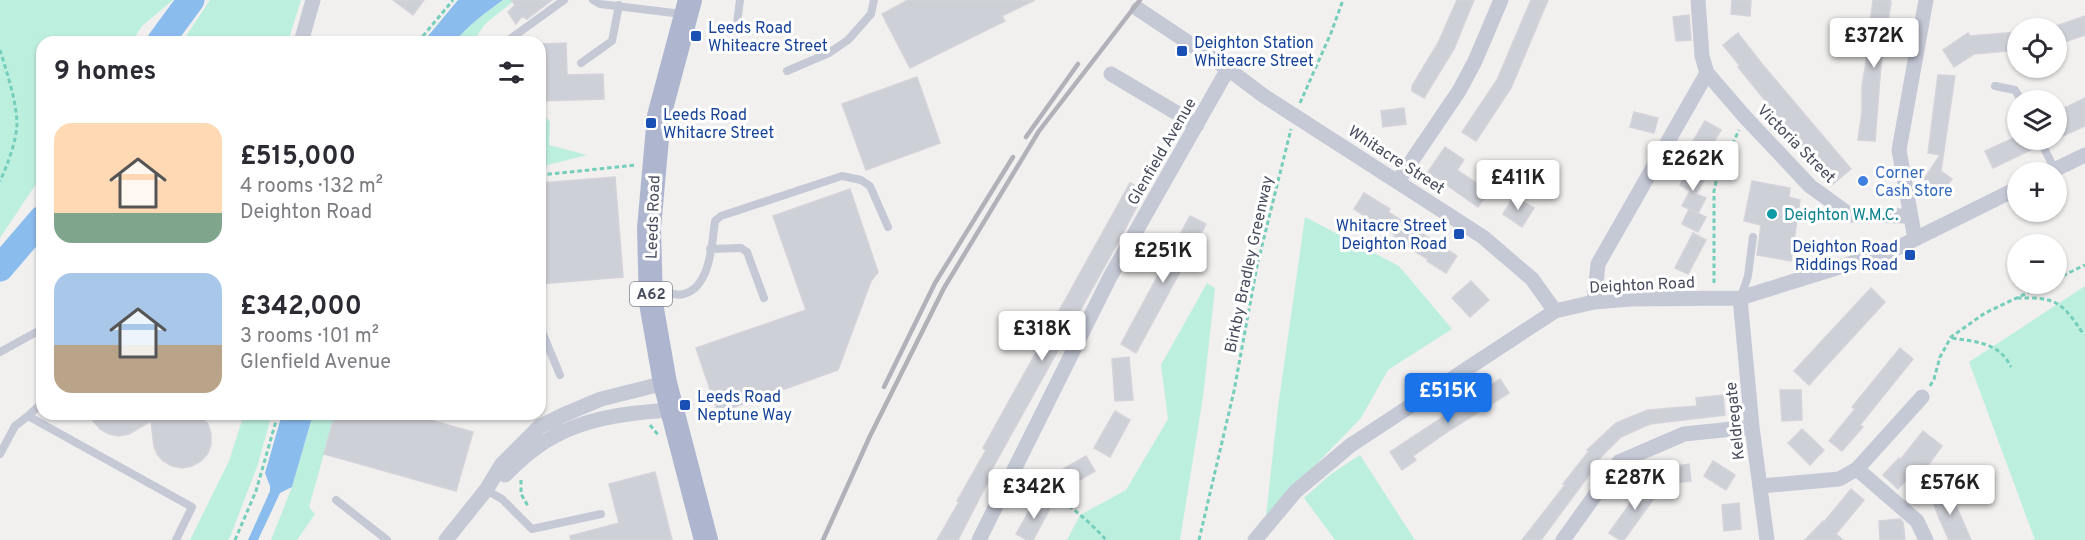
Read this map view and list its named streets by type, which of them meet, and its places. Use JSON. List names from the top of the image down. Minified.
{"streets":{"main road":["Leeds Road","A62"],"street":["Victoria Street","Glenfield Avenue","Whitacre Street","Deighton Road","Keldregate"],"path":["Birkby Bradley Greenway"]},"crossings":[["Glenfield Avenue","Whitacre Street"],["Whitacre Street","Birkby Bradley Greenway"],["Whitacre Street","Deighton Road"],["Deighton Road","Keldregate"]],"places":{"transit":["Leeds Road Whiteacre Street","Deighton Station Whiteacre Street","Leeds Road Whitacre Street","Whitacre Street Deighton Road","Deighton Road Riddings Road","Leeds Road Neptune Way"],"other":["Corner Cash Store","Deighton W.M.C."]},"page":{"map_buttons":["+","−"],"price":["£372K","£262K","£411K","£251K","£318K","£515K","£287K","£576K","£342K"],"heading":"9 homes","list":[{"name":"£515,000","note":"4 rooms · 132 m² · Deighton Road"},{"name":"£342,000","note":"3 rooms · 101 m² · Glenfield Avenue"}]}}
